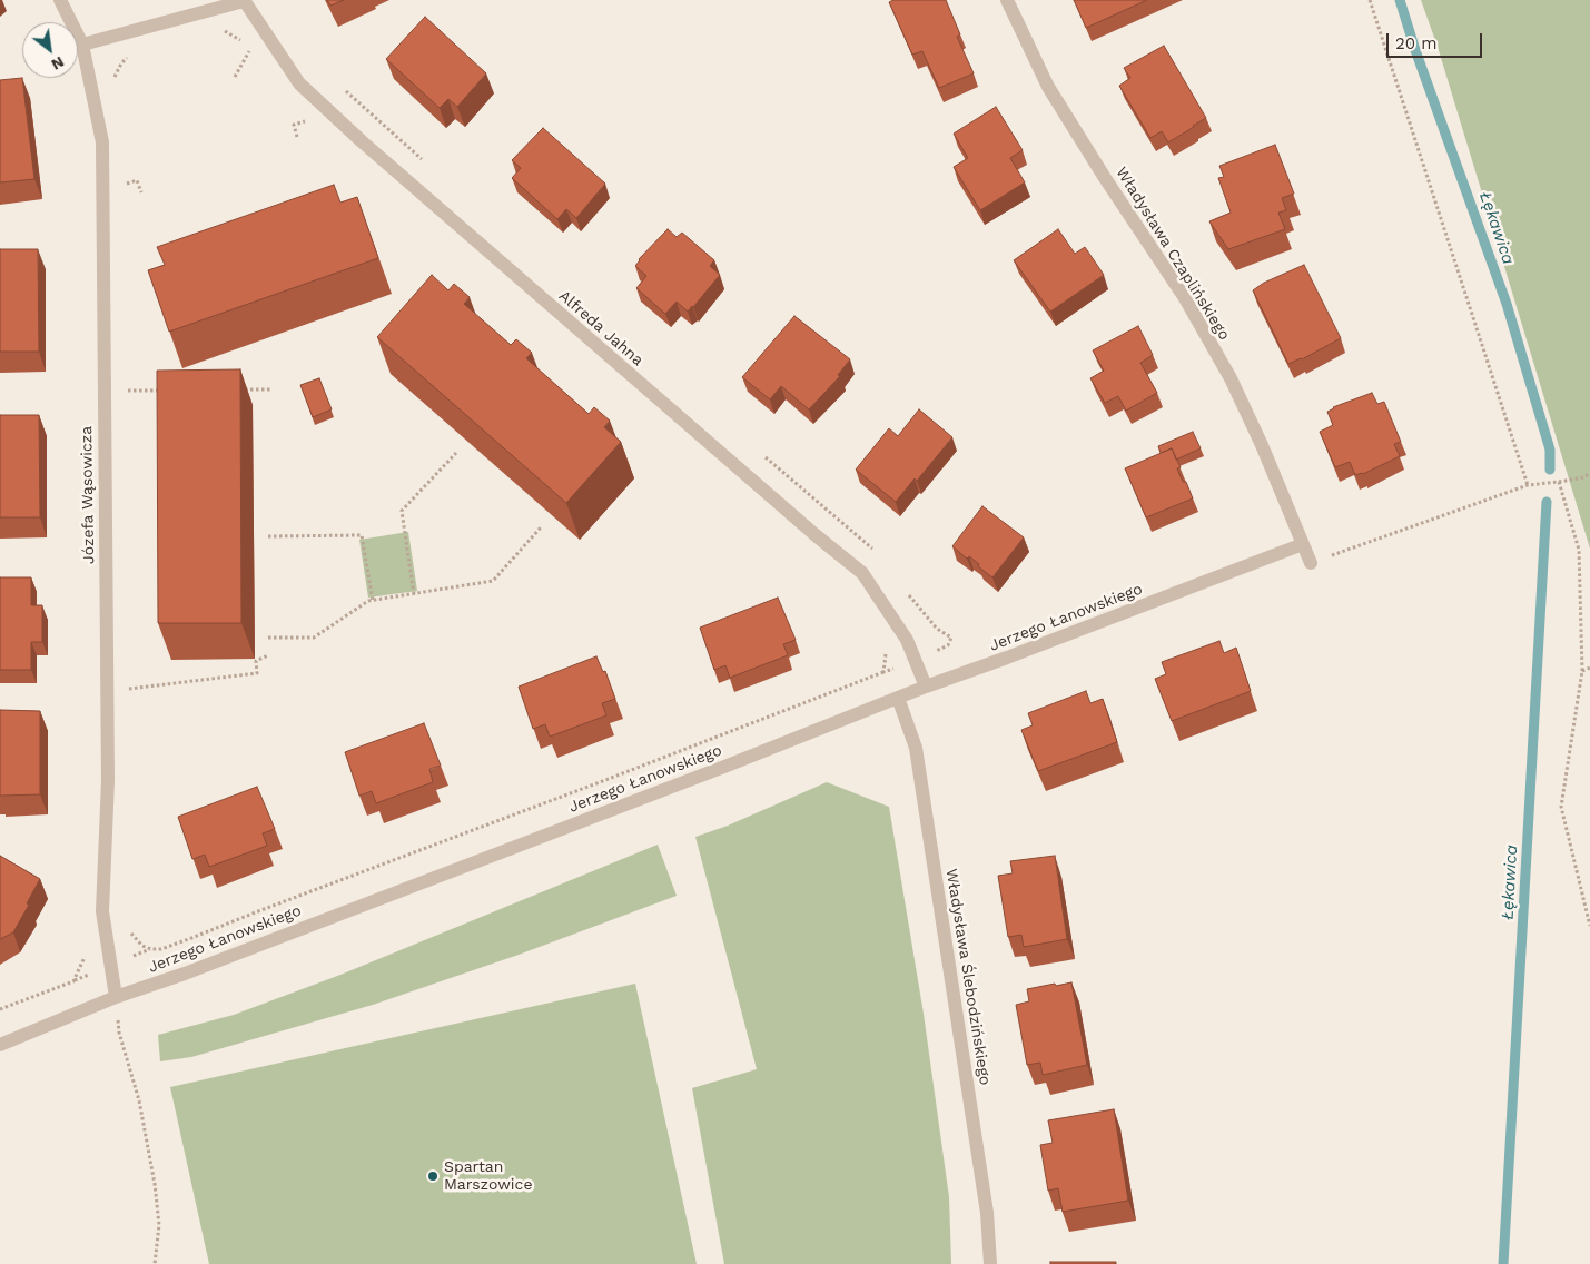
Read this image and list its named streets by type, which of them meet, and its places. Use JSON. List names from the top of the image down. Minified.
{"streets":{"street":["Władysława Czaplińskiego","Alfreda Jahna","Józefa Wąsowicza","Jerzego Łanowskiego","Władysława Ślebodzińskiego"]},"crossings":[["Władysława Czaplińskiego","Jerzego Łanowskiego"],["Alfreda Jahna","Jerzego Łanowskiego"],["Józefa Wąsowicza","Jerzego Łanowskiego"],["Jerzego Łanowskiego","Władysława Ślebodzińskiego"]],"water":["Łękawica"],"places":["Spartan Marszowice"],"scale_bar":"20 m","north":"bottom right"}
